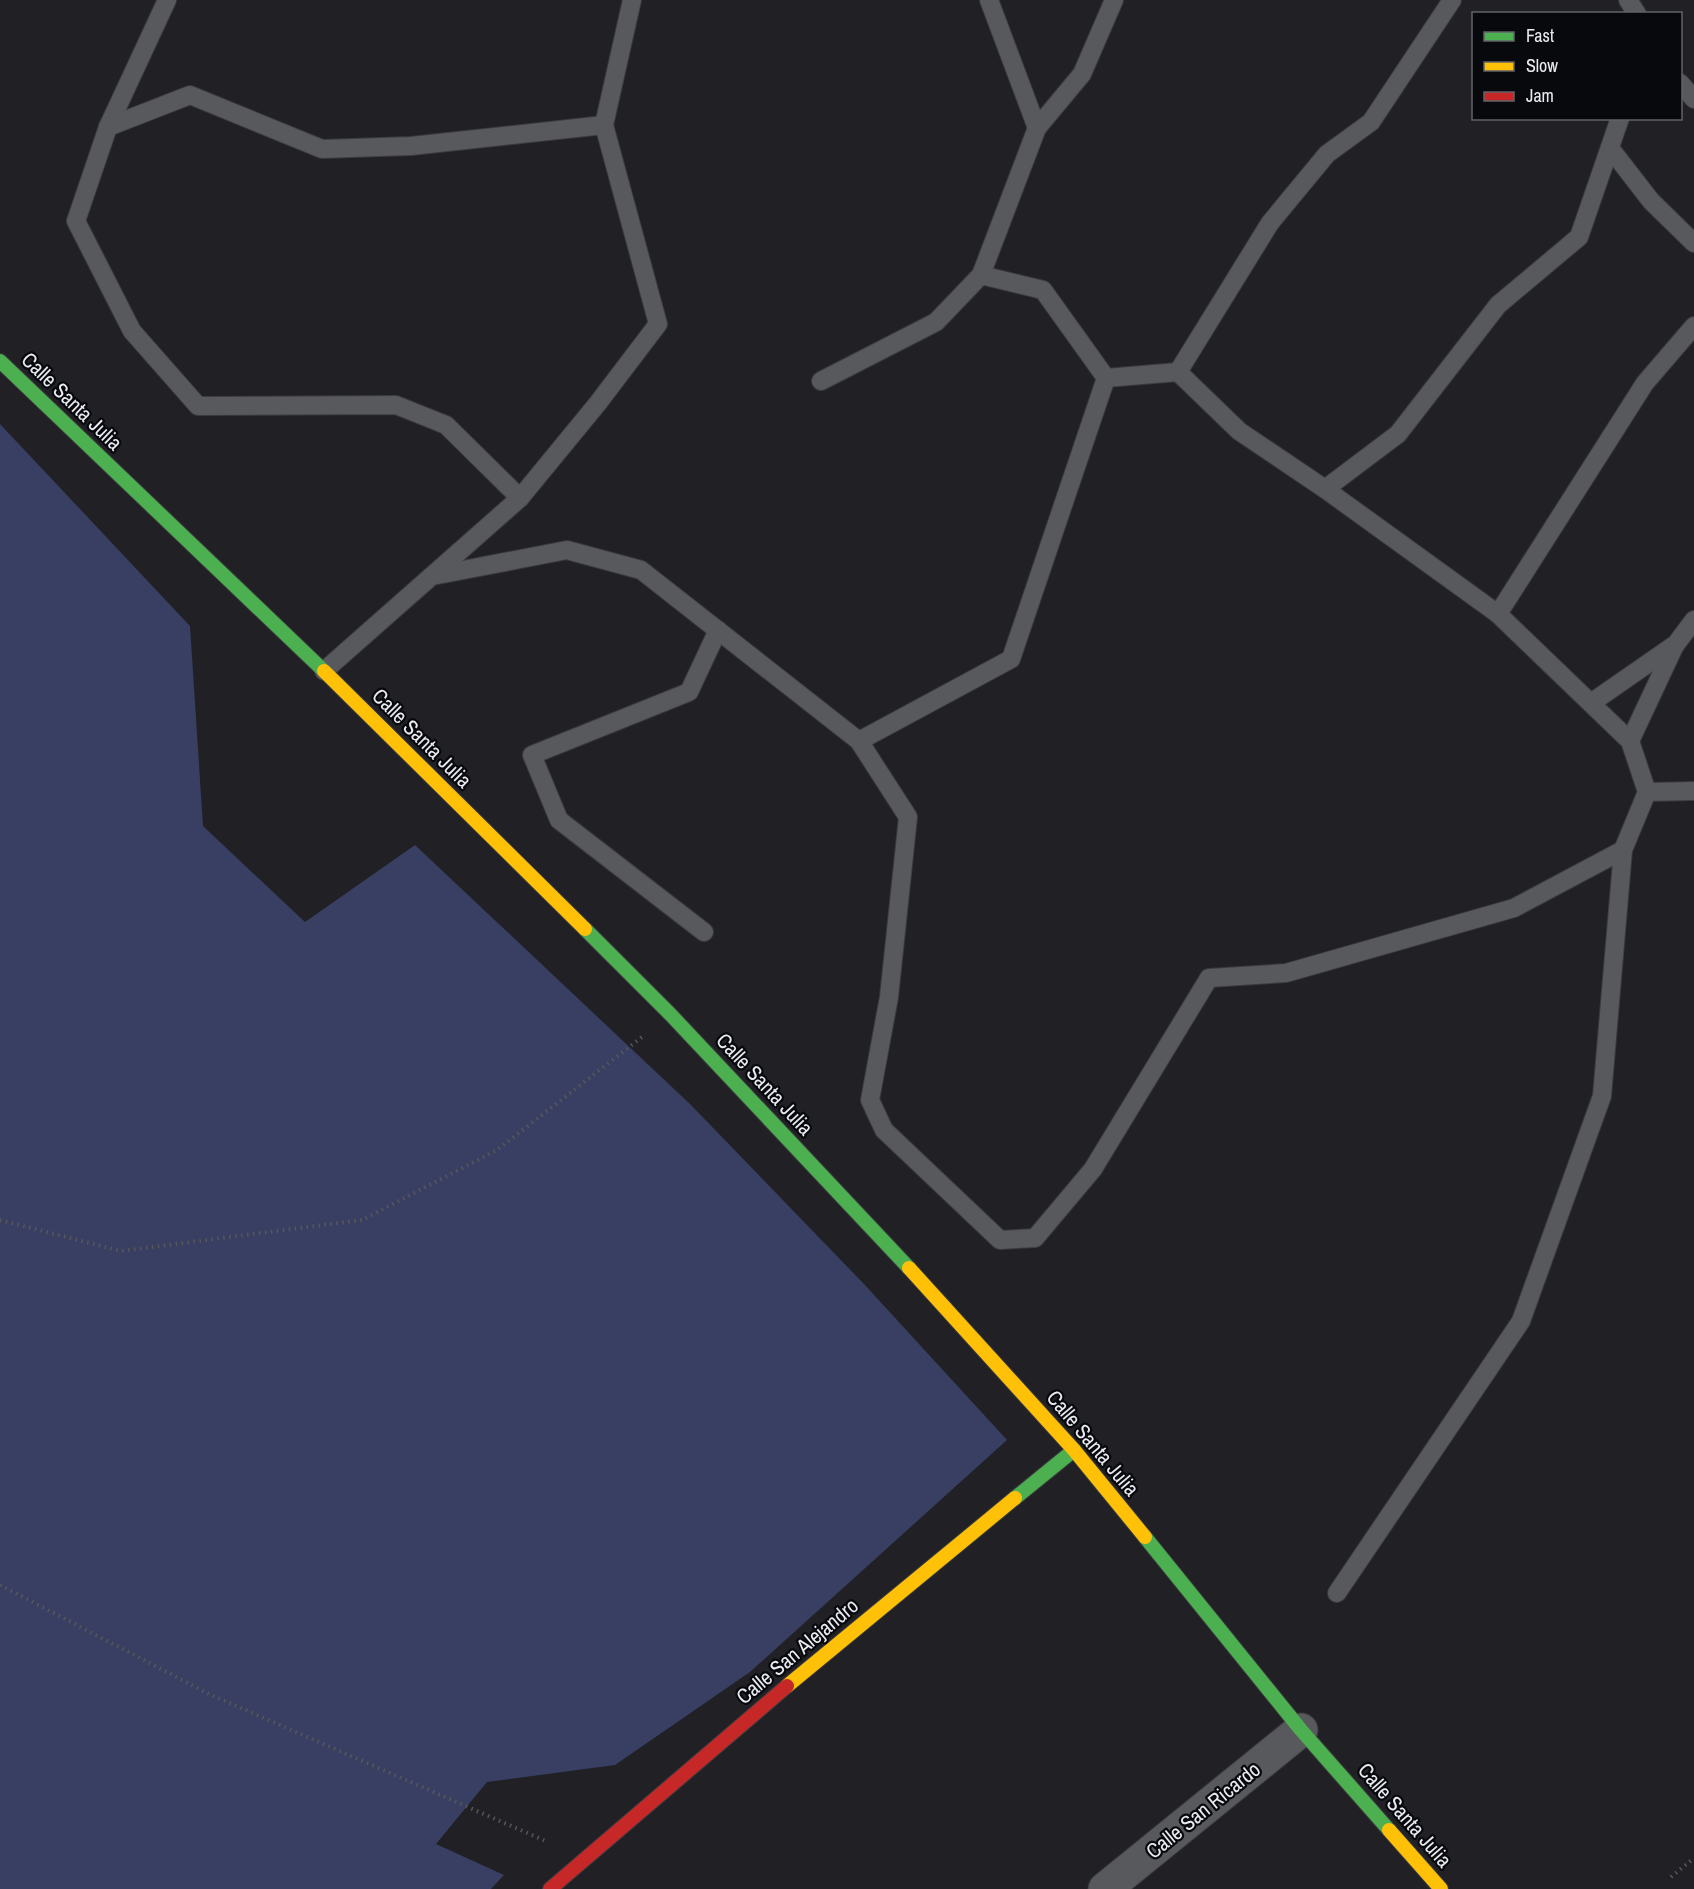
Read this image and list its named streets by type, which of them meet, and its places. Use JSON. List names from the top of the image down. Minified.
{"streets":{"street":["Calle Santa Julia","Calle San Alejandro","Calle San Ricardo"]},"crossings":[["Calle Santa Julia","Calle San Alejandro"],["Calle Santa Julia","Calle San Ricardo"]],"legend":["Fast","Slow","Jam"]}
